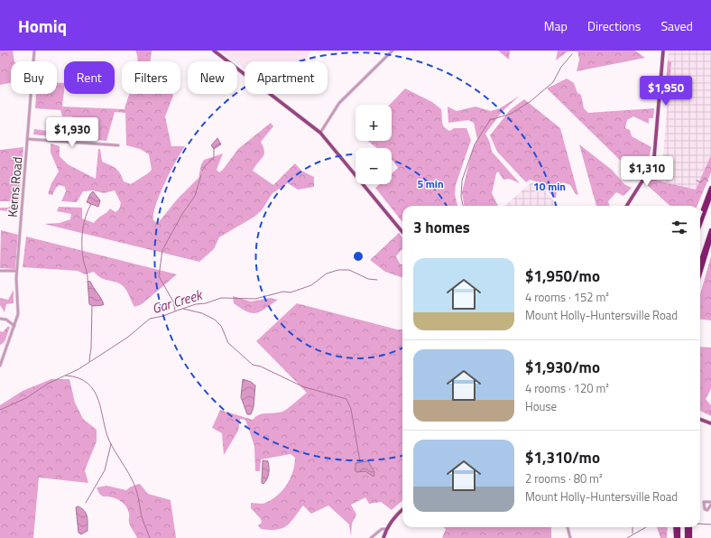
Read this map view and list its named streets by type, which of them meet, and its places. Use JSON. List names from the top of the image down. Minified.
{"streets":{"street":["Kerns Road"]},"water":["Gar Creek"],"page":{"header":"Homiq","nav":["Map","Directions","Saved"],"chip":["Buy","Rent","Filters","New","Apartment"],"price":["$1,950","$1,930","$1,310"],"map_buttons":["+","−"],"heading":"3 homes","list":[{"name":"$1,950/mo","note":"4 rooms · 152 m² · Mount Holly-Huntersville Road"},{"name":"$1,930/mo","note":"4 rooms · 120 m² · House"},{"name":"$1,310/mo","note":"2 rooms · 80 m² · Mount Holly-Huntersville Road"}]},"rings":["5 min","10 min"]}
